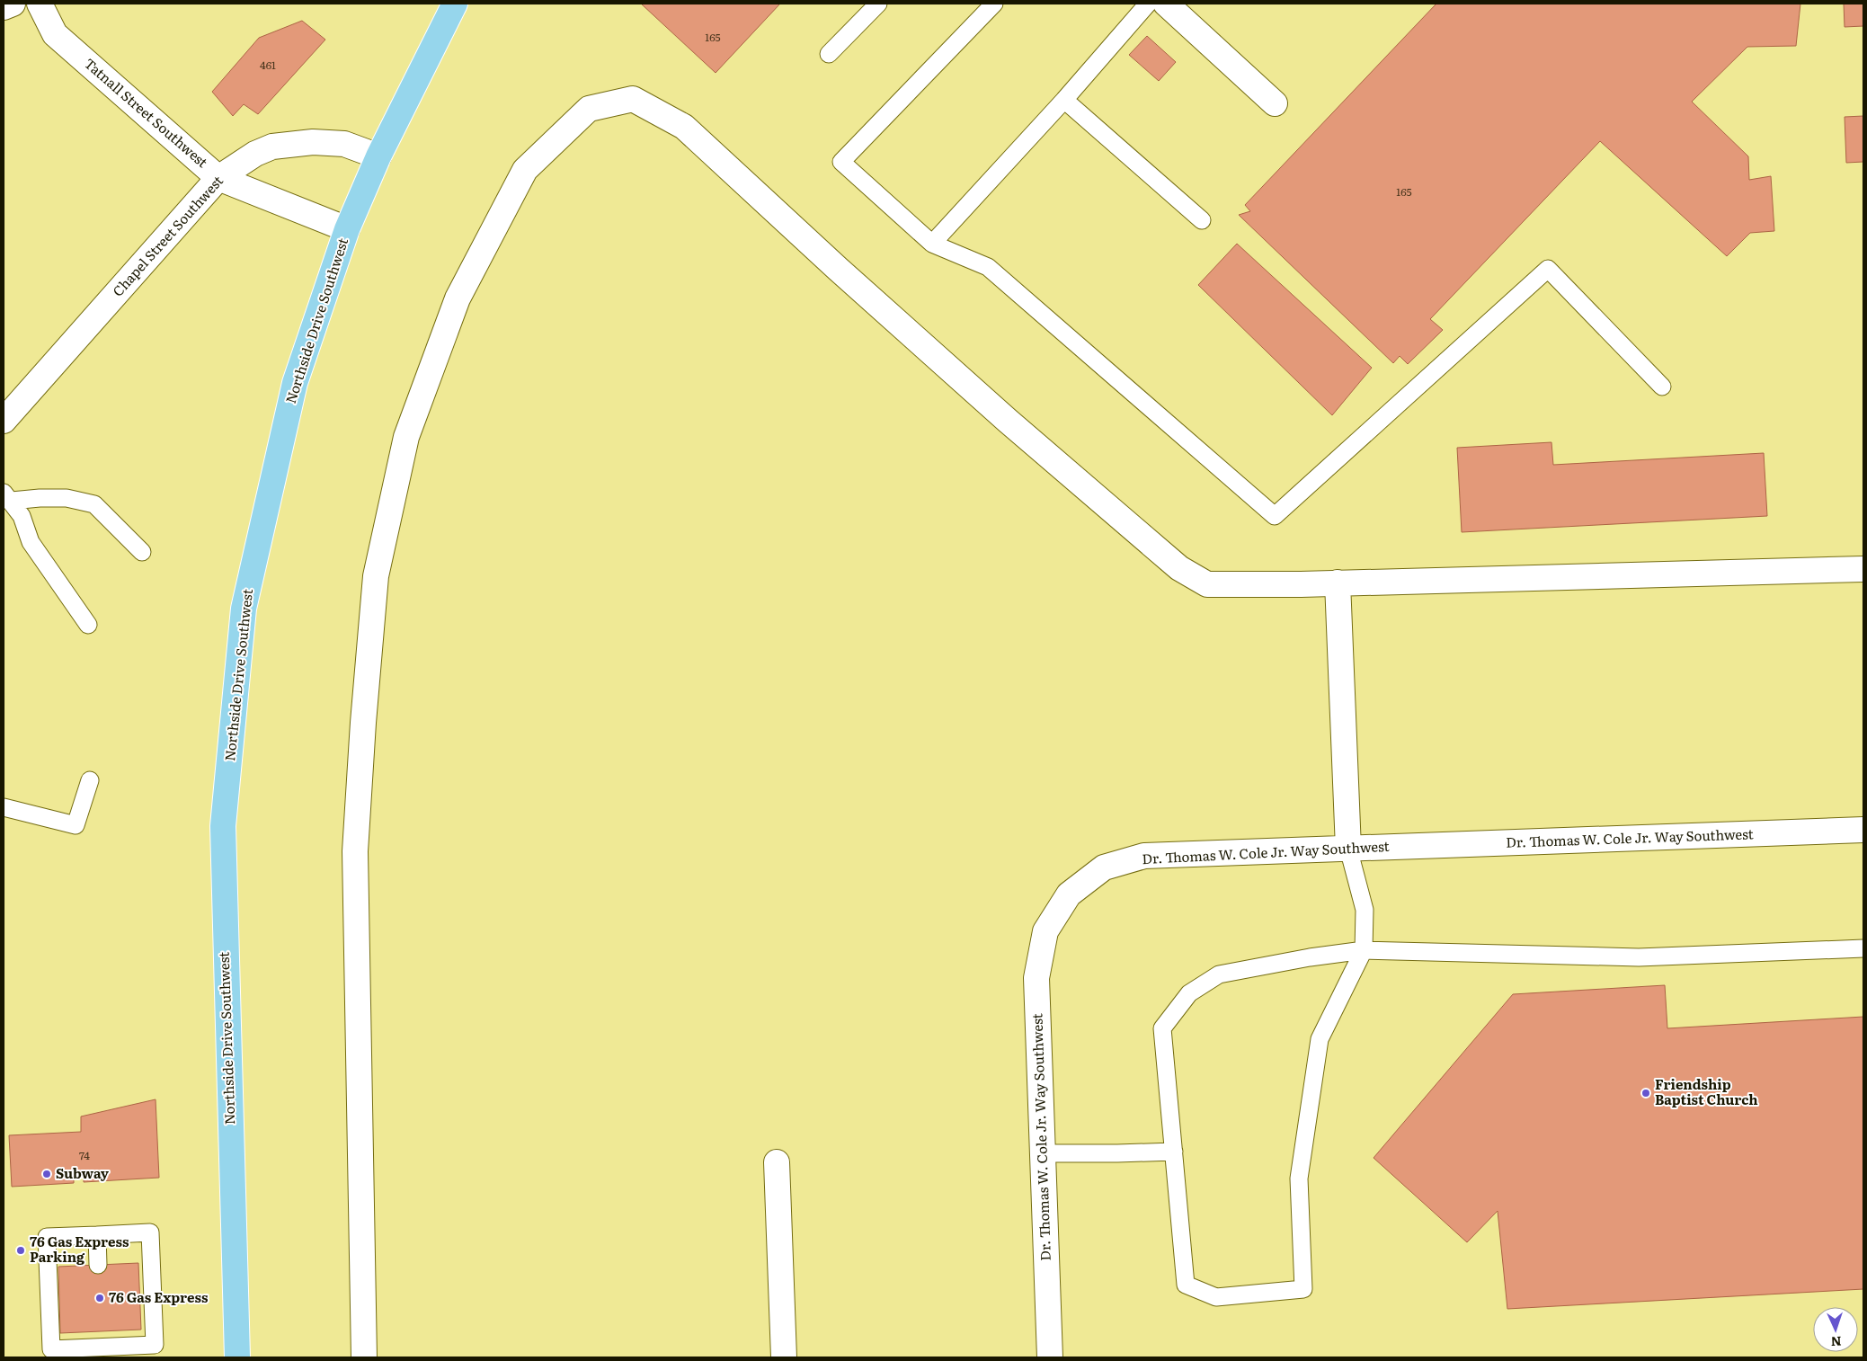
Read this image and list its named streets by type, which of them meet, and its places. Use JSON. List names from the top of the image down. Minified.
{"streets":{"main road":["Northside Drive Southwest"],"street":["Tatnall Street Southwest","Chapel Street Southwest","Dr. Thomas W. Cole Jr. Way Southwest"]},"crossings":[["Tatnall Street Southwest","Chapel Street Southwest"],["Tatnall Street Southwest","Northside Drive Southwest"],["Chapel Street Southwest","Northside Drive Southwest"]],"places":["Friendship Baptist Church","Subway","76 Gas Express Parking","76 Gas Express"],"house_numbers":["165","461","165","74"],"north":"bottom"}
